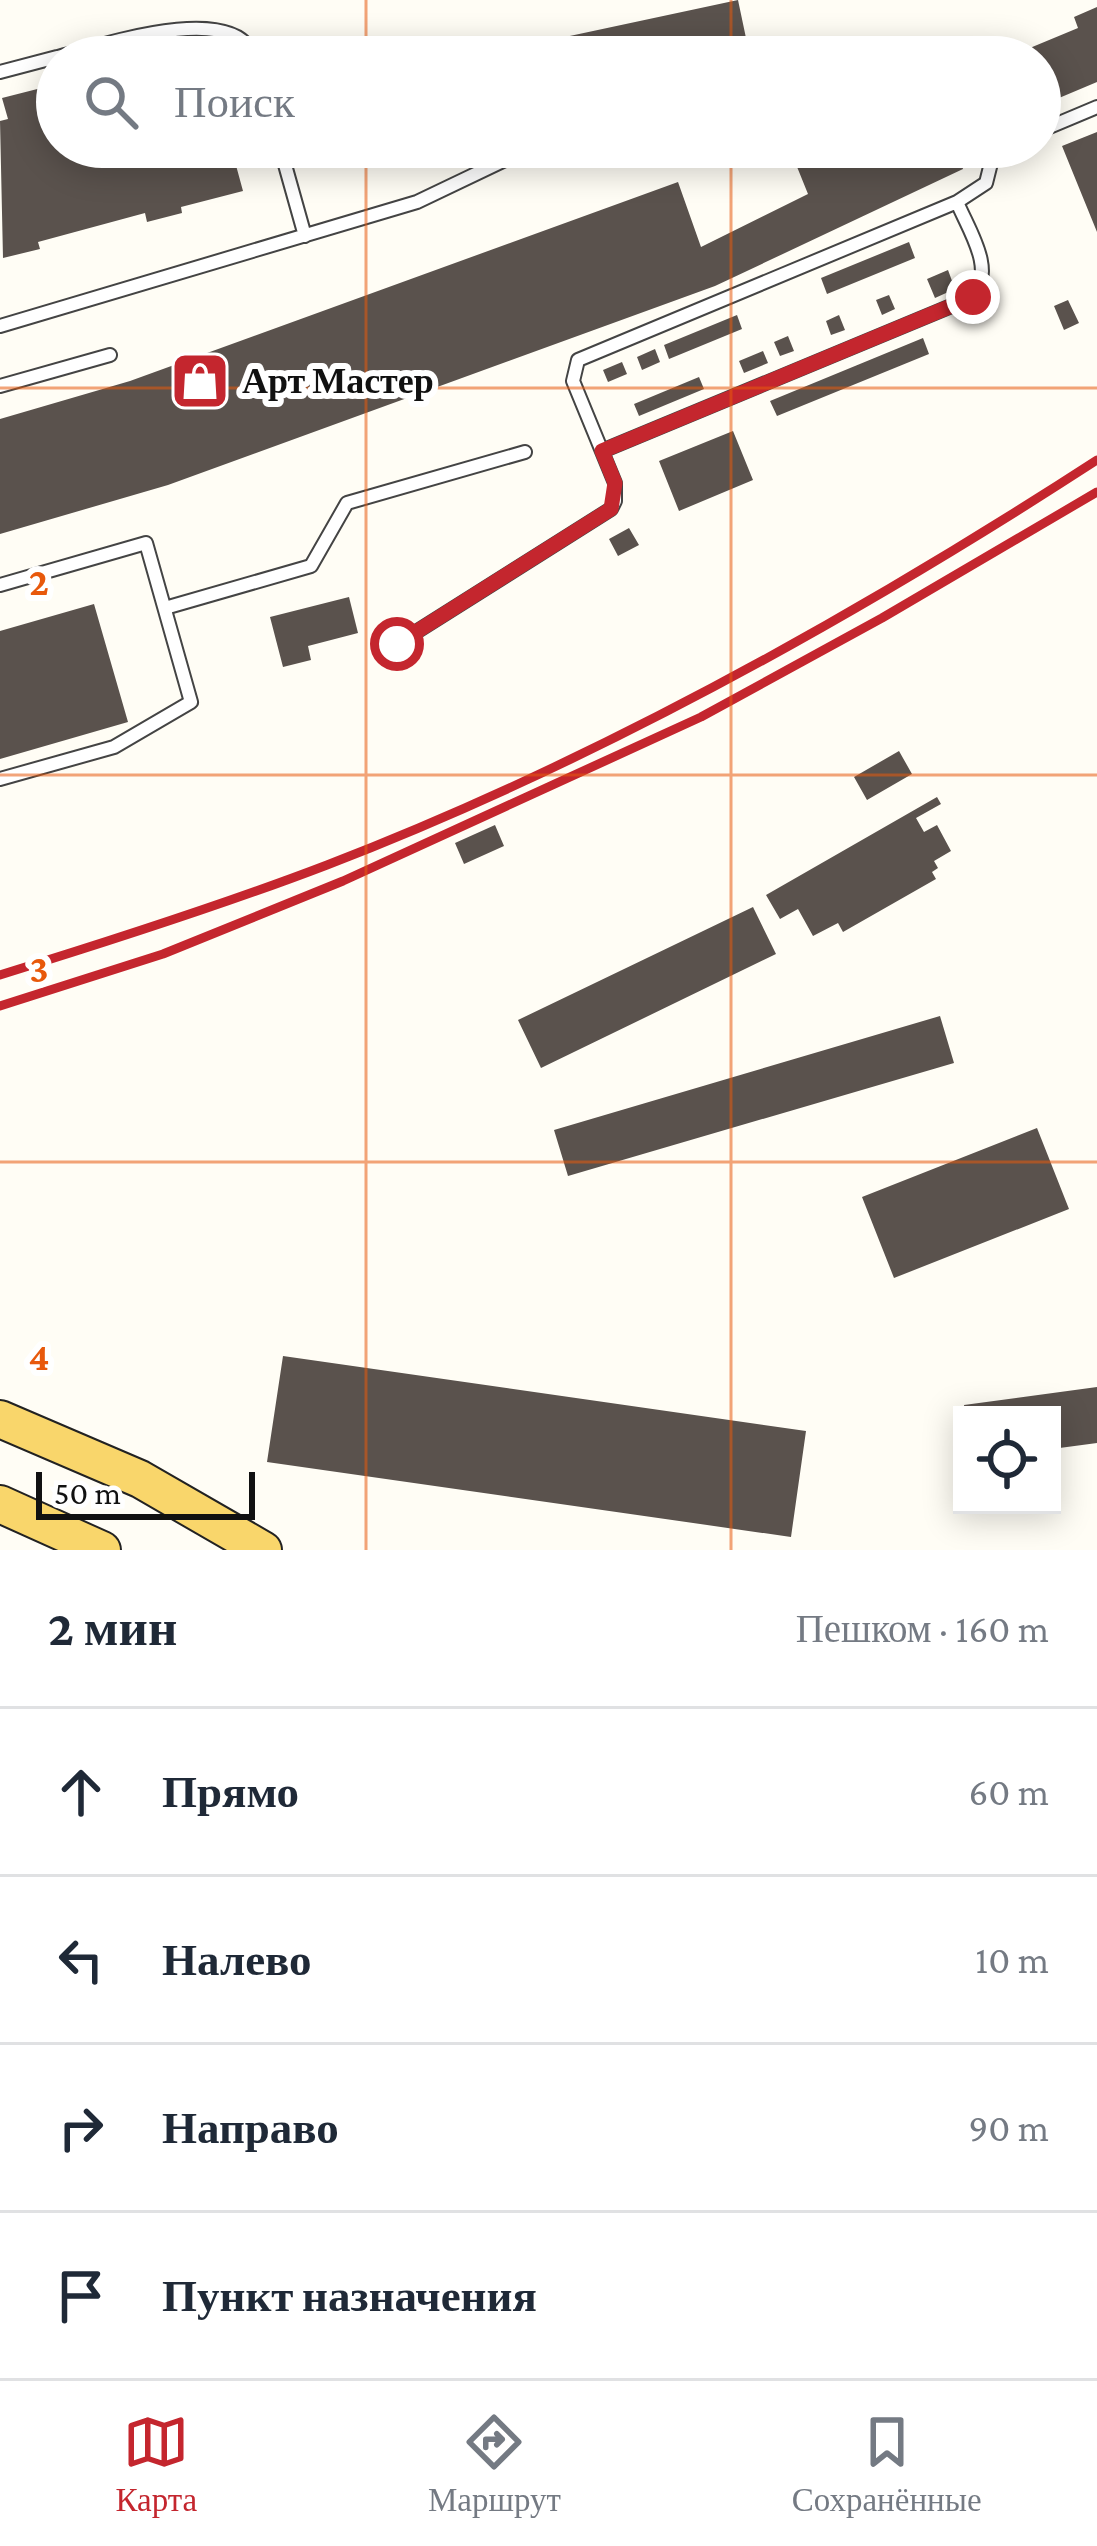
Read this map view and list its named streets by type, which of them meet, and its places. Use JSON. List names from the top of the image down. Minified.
{"places":{"shop":["Арт Мастер"]},"scale_bar":"50 m","page":{"search":"Поиск","scale":"50 m","heading":["2 мин","Пешком · 160 m"],"list":[["Прямо","60 m"],["Налево","10 m"],["Направо","90 m"],"Пункт назначения"],"nav":["Карта","Маршрут","Сохранённые"]},"grid":{"rows":["2","3","4"]}}
